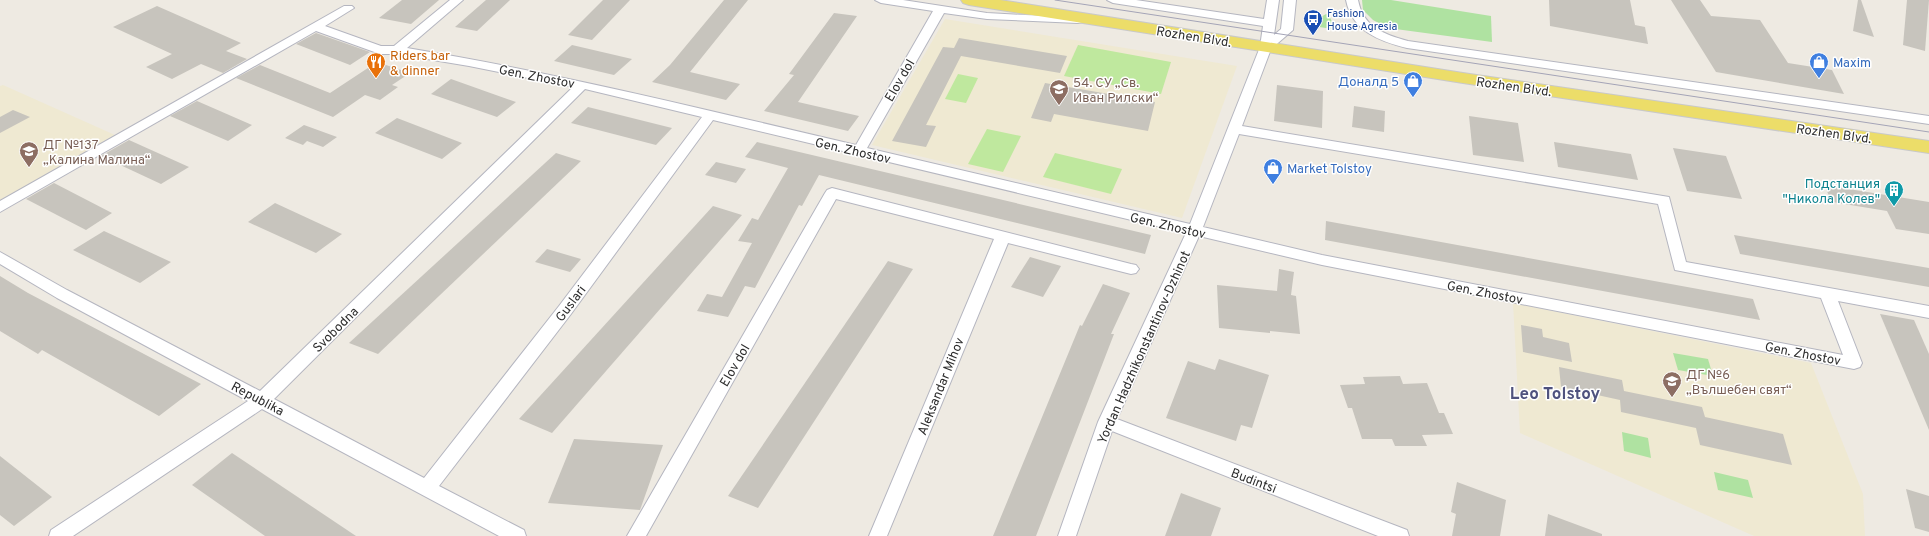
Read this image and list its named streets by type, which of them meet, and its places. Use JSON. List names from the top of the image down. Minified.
{"streets":{"main road":["Rozhen Blvd."],"street":["Gen. Zhostov","Elov dol","Guslari","Svobodna","Yordan Hadzhikonstantinov-Dzhinot","Aleksandar Mihov","Republika","Budintsi"]},"crossings":[["Rozhen Blvd.","Elov dol"],["Rozhen Blvd.","Yordan Hadzhikonstantinov-Dzhinot"],["Gen. Zhostov","Elov dol"],["Gen. Zhostov","Guslari"],["Gen. Zhostov","Svobodna"],["Gen. Zhostov","Yordan Hadzhikonstantinov-Dzhinot"],["Elov dol","Aleksandar Mihov"],["Guslari","Republika"],["Svobodna","Republika"],["Yordan Hadzhikonstantinov-Dzhinot","Budintsi"]],"districts":["Leo Tolstoy"],"places":{"bus stop":["Fashion House Agresia"],"restaurant":["Riders bar & dinner"],"shop":["Maxim","Доналд 5","Market Tolstoy"],"school or university":["54. СУ „Св. Иван Рилски“","ДГ №137 „Калина Малина“","ДГ №6 „Вълшебен свят“"],"building":["Подстанция \"Никола Колев\""]}}
